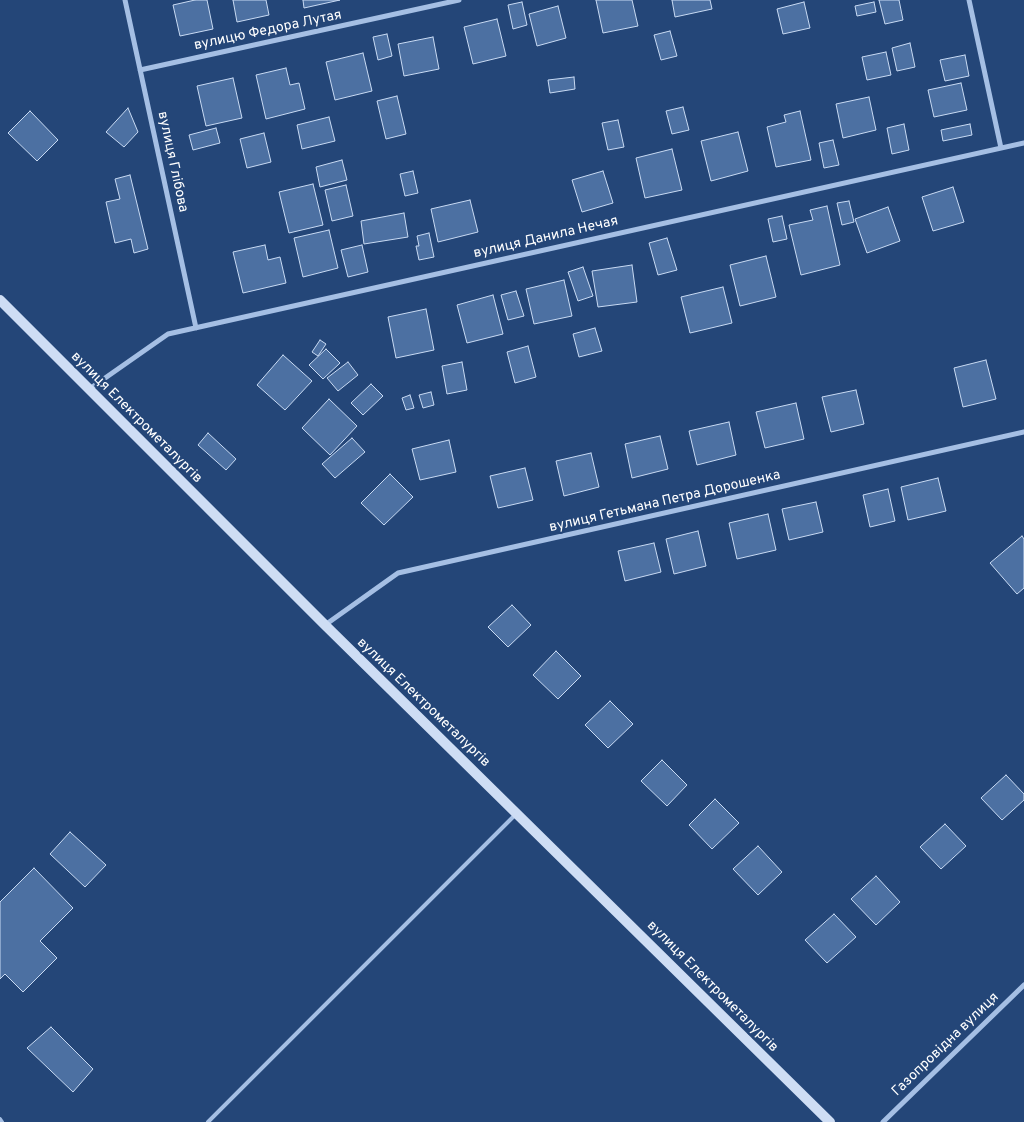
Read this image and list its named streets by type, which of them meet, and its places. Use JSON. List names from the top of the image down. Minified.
{"streets":{"main road":["вулиця Електрометалургів"],"street":["вулицю Федора Лутая","вулиця Глібова","вулиця Данила Нечая","вулиця Гетьмана Петра Дорошенка","Газопровідна вулиця"]},"crossings":[["вулицю Федора Лутая","вулиця Глібова"],["вулиця Глібова","вулиця Данила Нечая"],["вулиця Данила Нечая","вулиця Електрометалургів"],["вулиця Електрометалургів","вулиця Гетьмана Петра Дорошенка"]]}
